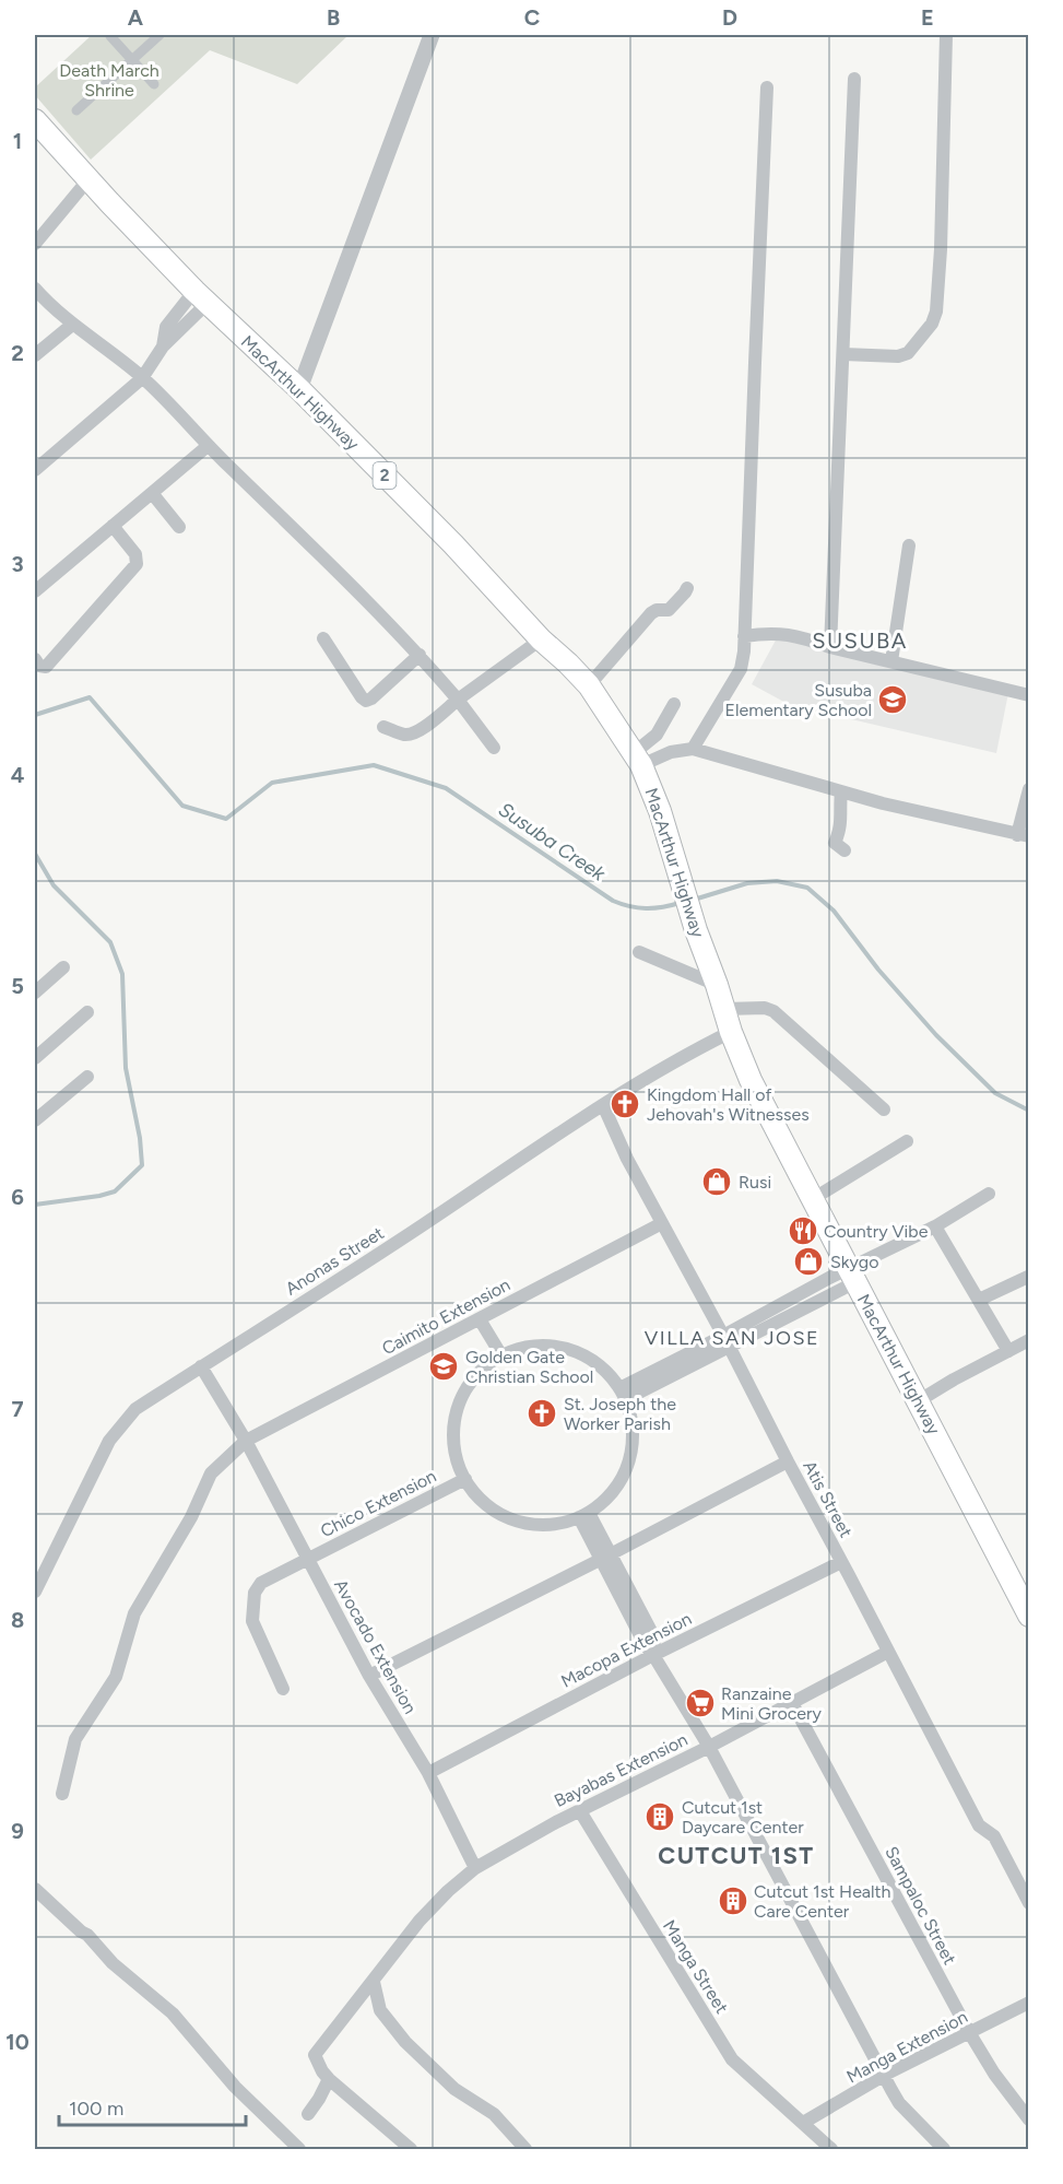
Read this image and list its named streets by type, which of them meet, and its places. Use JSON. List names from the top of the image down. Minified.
{"streets":{"highway":["MacArthur Highway","2"],"street":["Anonas Street","Caimito Extension","Atis Street","Chico Extension","Avocado Extension","Macopa Extension","Bayabas Extension","Sampaloc Street","Manga Street","Manga Extension"]},"crossings":[["MacArthur Highway","Anonas Street"],["Anonas Street","Atis Street"],["Anonas Street","Avocado Extension"],["Caimito Extension","Atis Street"],["Caimito Extension","Avocado Extension"],["Atis Street","Macopa Extension"],["Atis Street","Bayabas Extension"],["Chico Extension","Avocado Extension"],["Avocado Extension","Macopa Extension"],["Avocado Extension","Bayabas Extension"],["Bayabas Extension","Sampaloc Street"],["Bayabas Extension","Manga Street"],["Sampaloc Street","Manga Extension"],["Manga Street","Manga Extension"]],"districts":["SUSUBA","VILLA SAN JOSE","CUTCUT 1ST"],"water":["Susuba Creek"],"parks":["Death March Shrine"],"places":{"school or university":["Susuba Elementary School","Golden Gate Christian School"],"church":["Kingdom Hall of Jehovah's Witnesses","St. Joseph the Worker Parish"],"shop":["Rusi","Skygo"],"restaurant":["Country Vibe"],"supermarket":["Ranzaine Mini Grocery"],"building":["Cutcut 1st Daycare Center","Cutcut 1st Health Care Center"]},"scale_bar":"100 m","grid":{"columns":["A","B","C","D","E"],"rows":["1","2","3","4","5","6","7","8","9","10"]}}
